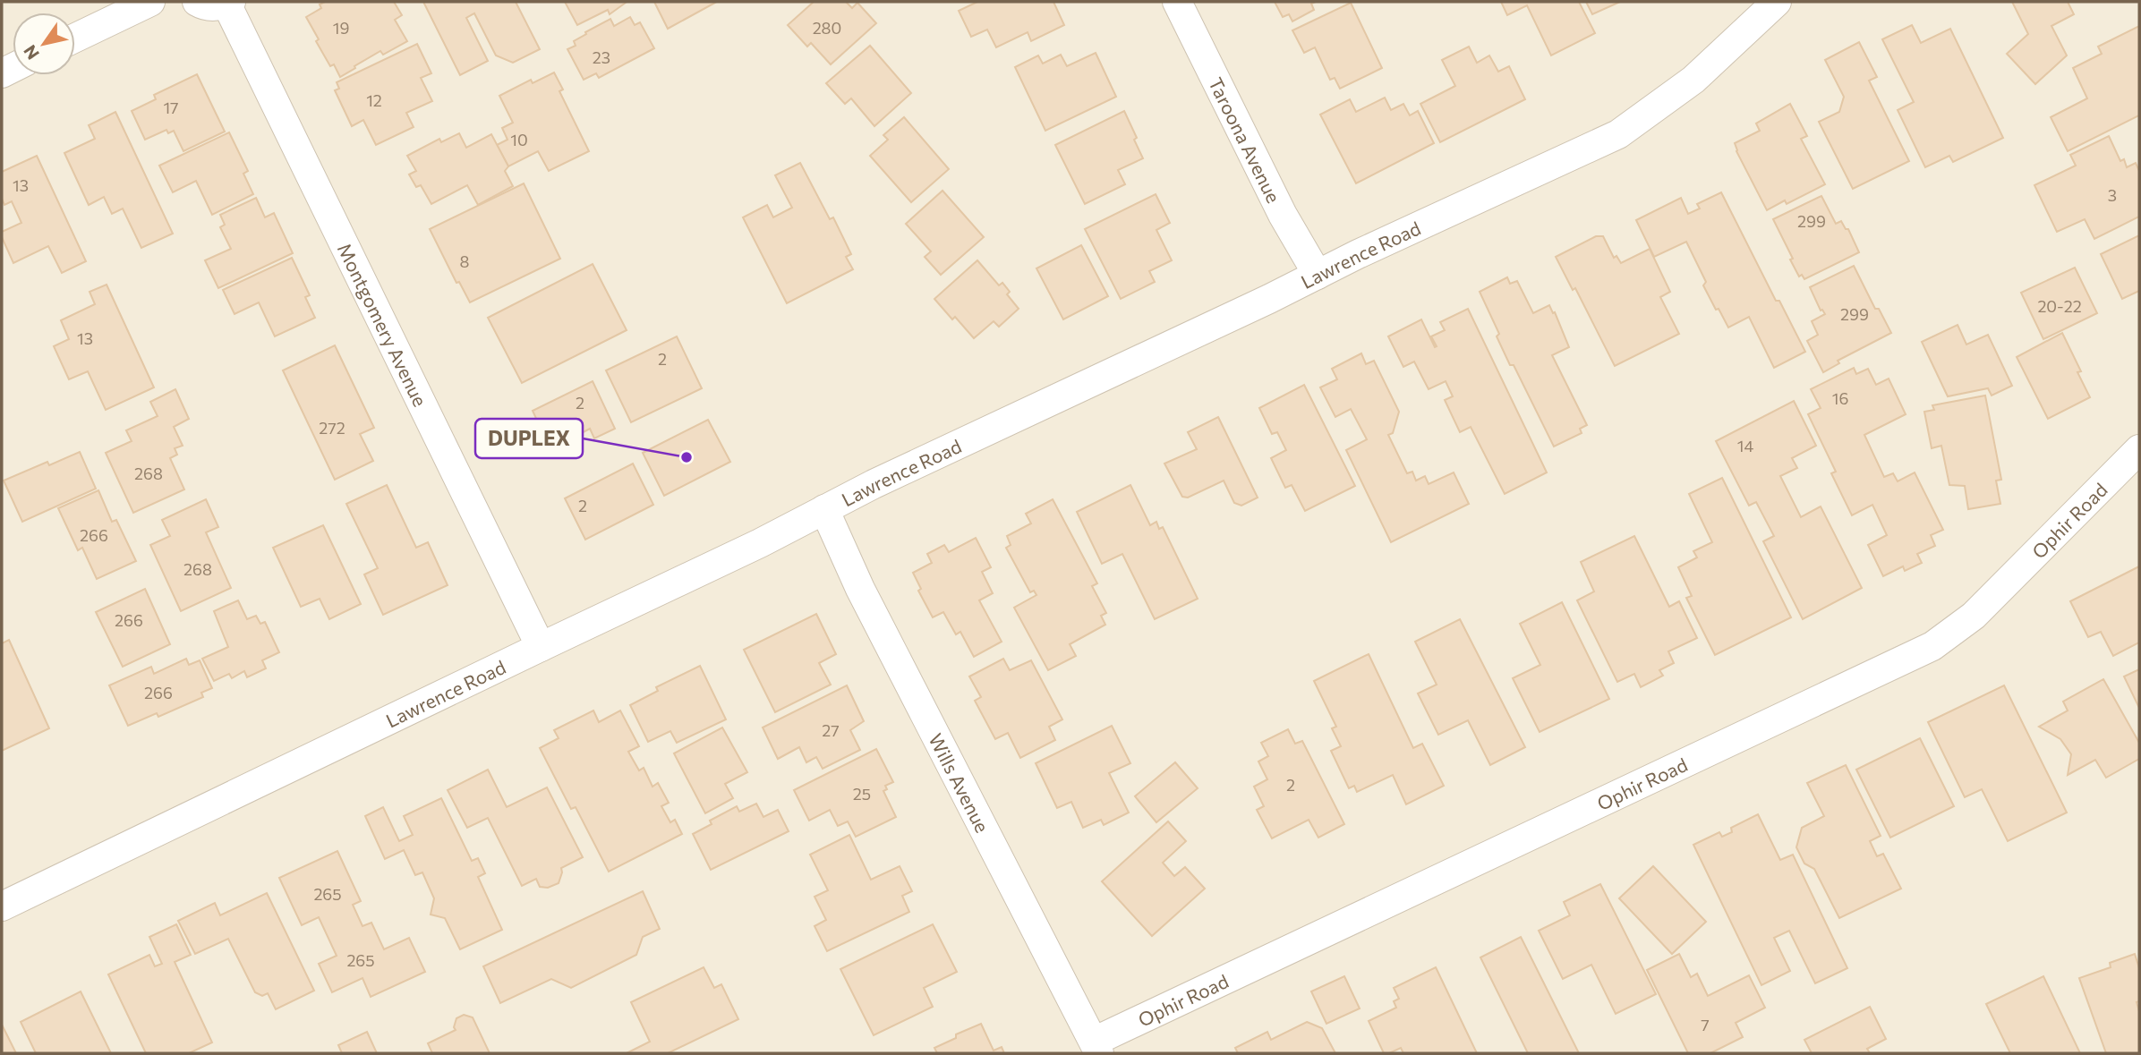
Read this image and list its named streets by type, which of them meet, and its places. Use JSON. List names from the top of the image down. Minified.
{"streets":{"street":["Taroona Avenue","Lawrence Road","Montgomery Avenue","Ophir Road","Wills Avenue"]},"crossings":[["Taroona Avenue","Lawrence Road"],["Lawrence Road","Montgomery Avenue"],["Lawrence Road","Wills Avenue"],["Ophir Road","Wills Avenue"]],"places":["DUPLEX"],"house_numbers":["19","280","23","12","17","10","13","3","299","8","20-22","299","13","2","16","2","272","14","268","2","266","268","266","266","27","2","25","265","265","7"],"north":"bottom left"}
